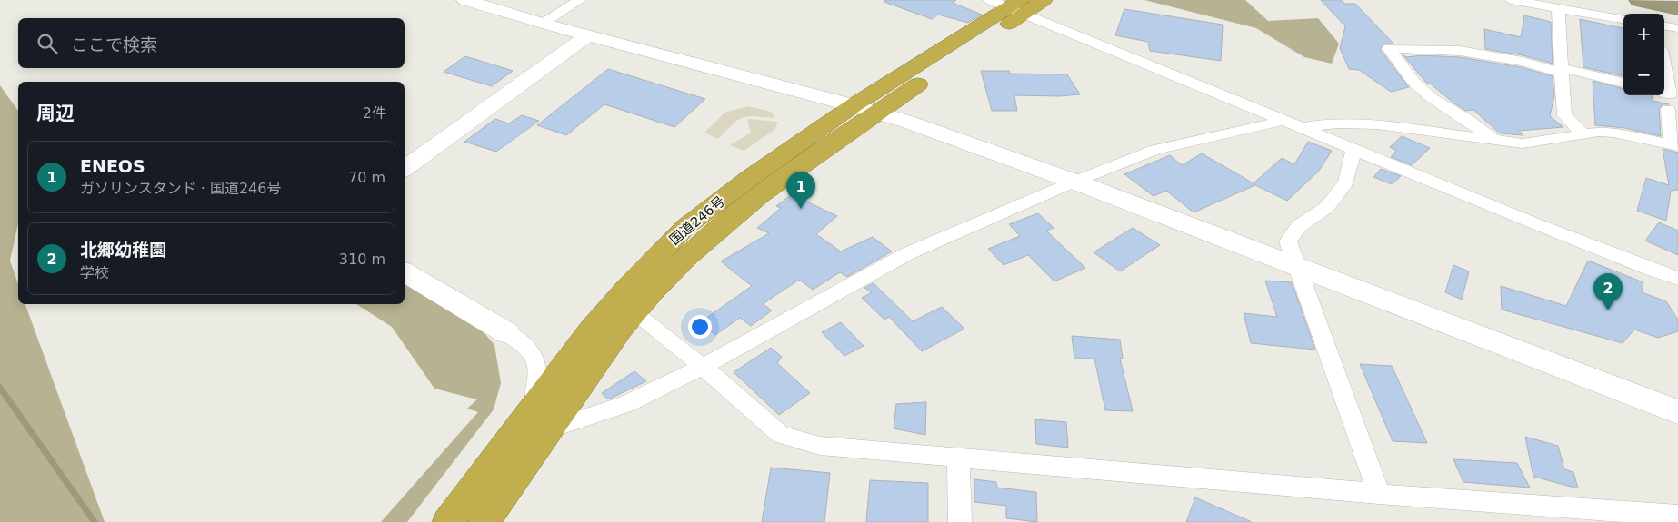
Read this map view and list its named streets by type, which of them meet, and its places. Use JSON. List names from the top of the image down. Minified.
{"streets":{"highway":["国道246号"]},"page":{"map_buttons":["+","−"],"search":"ここで検索","heading":["周辺","2件"],"list":[{"mark":"1","name":"ENEOS","note":"ガソリンスタンド · 国道246号","value":"70 m"},{"mark":"2","name":"北郷幼稚園","note":"学校","value":"310 m"}],"pins":["1","2"]}}
